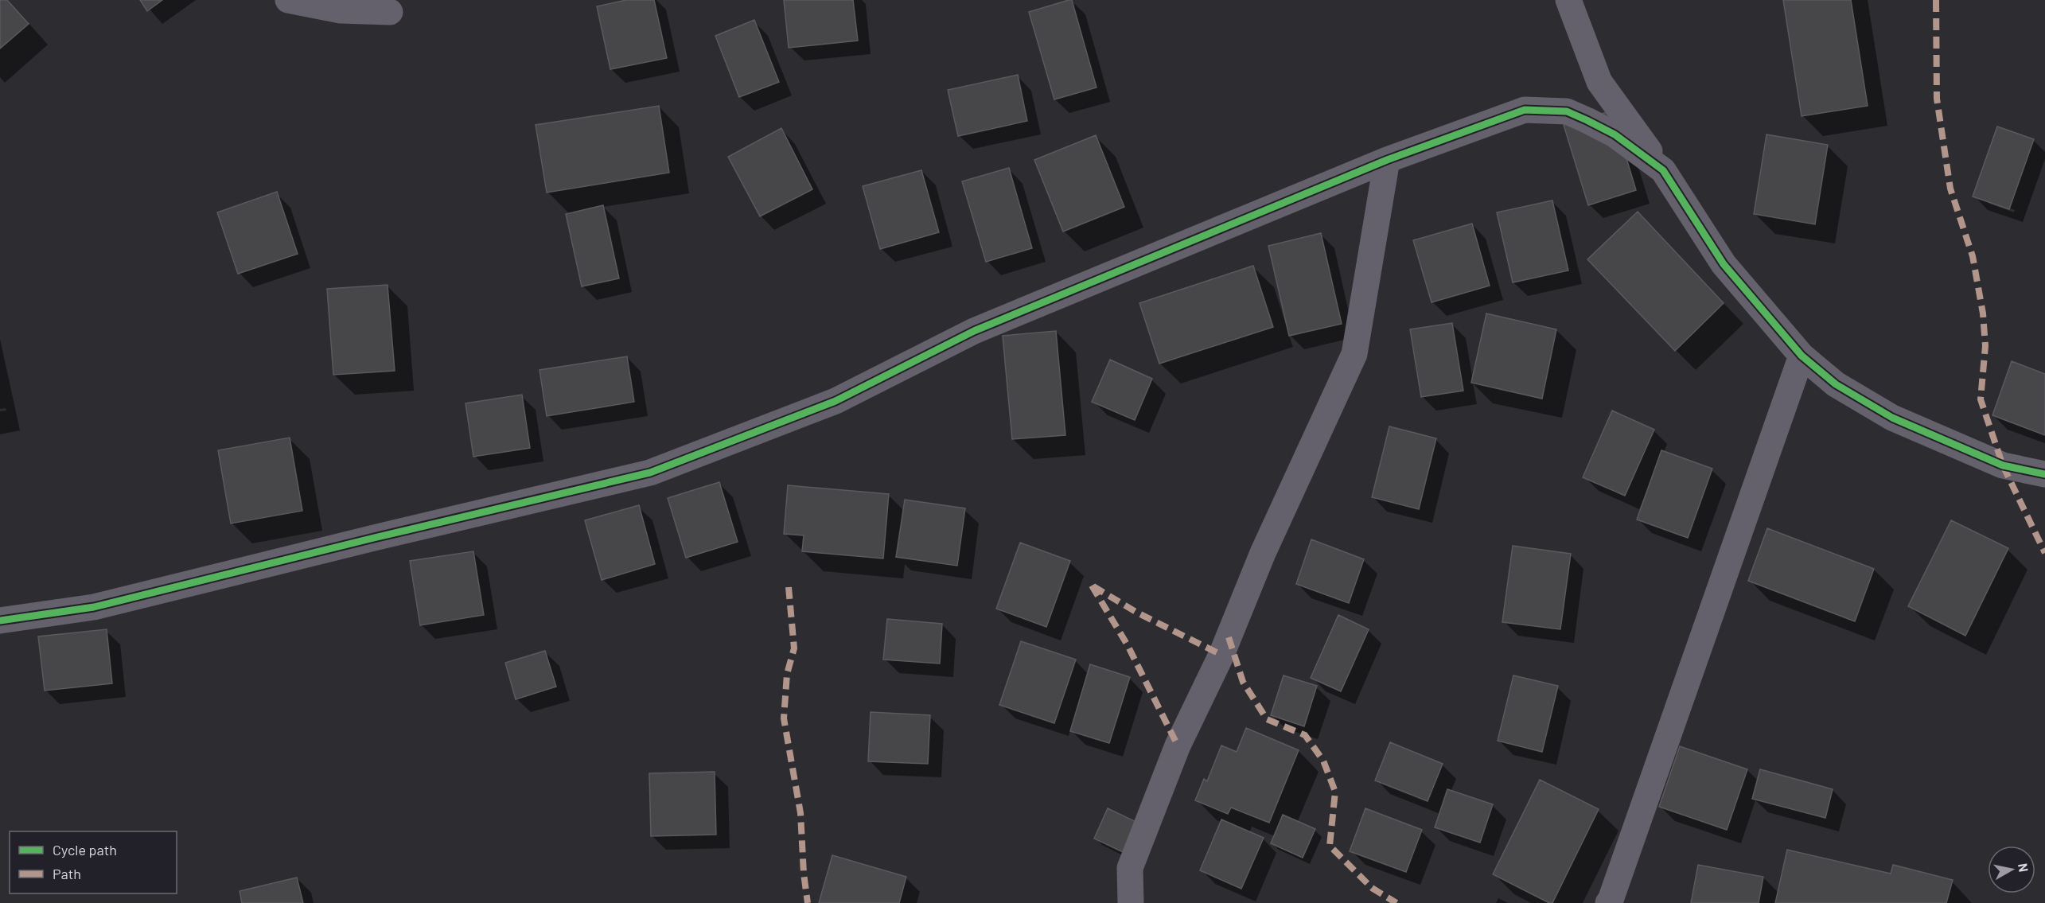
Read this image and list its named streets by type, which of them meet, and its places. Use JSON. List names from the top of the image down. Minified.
{"legend":["Cycle path","Path"],"north":"right"}
